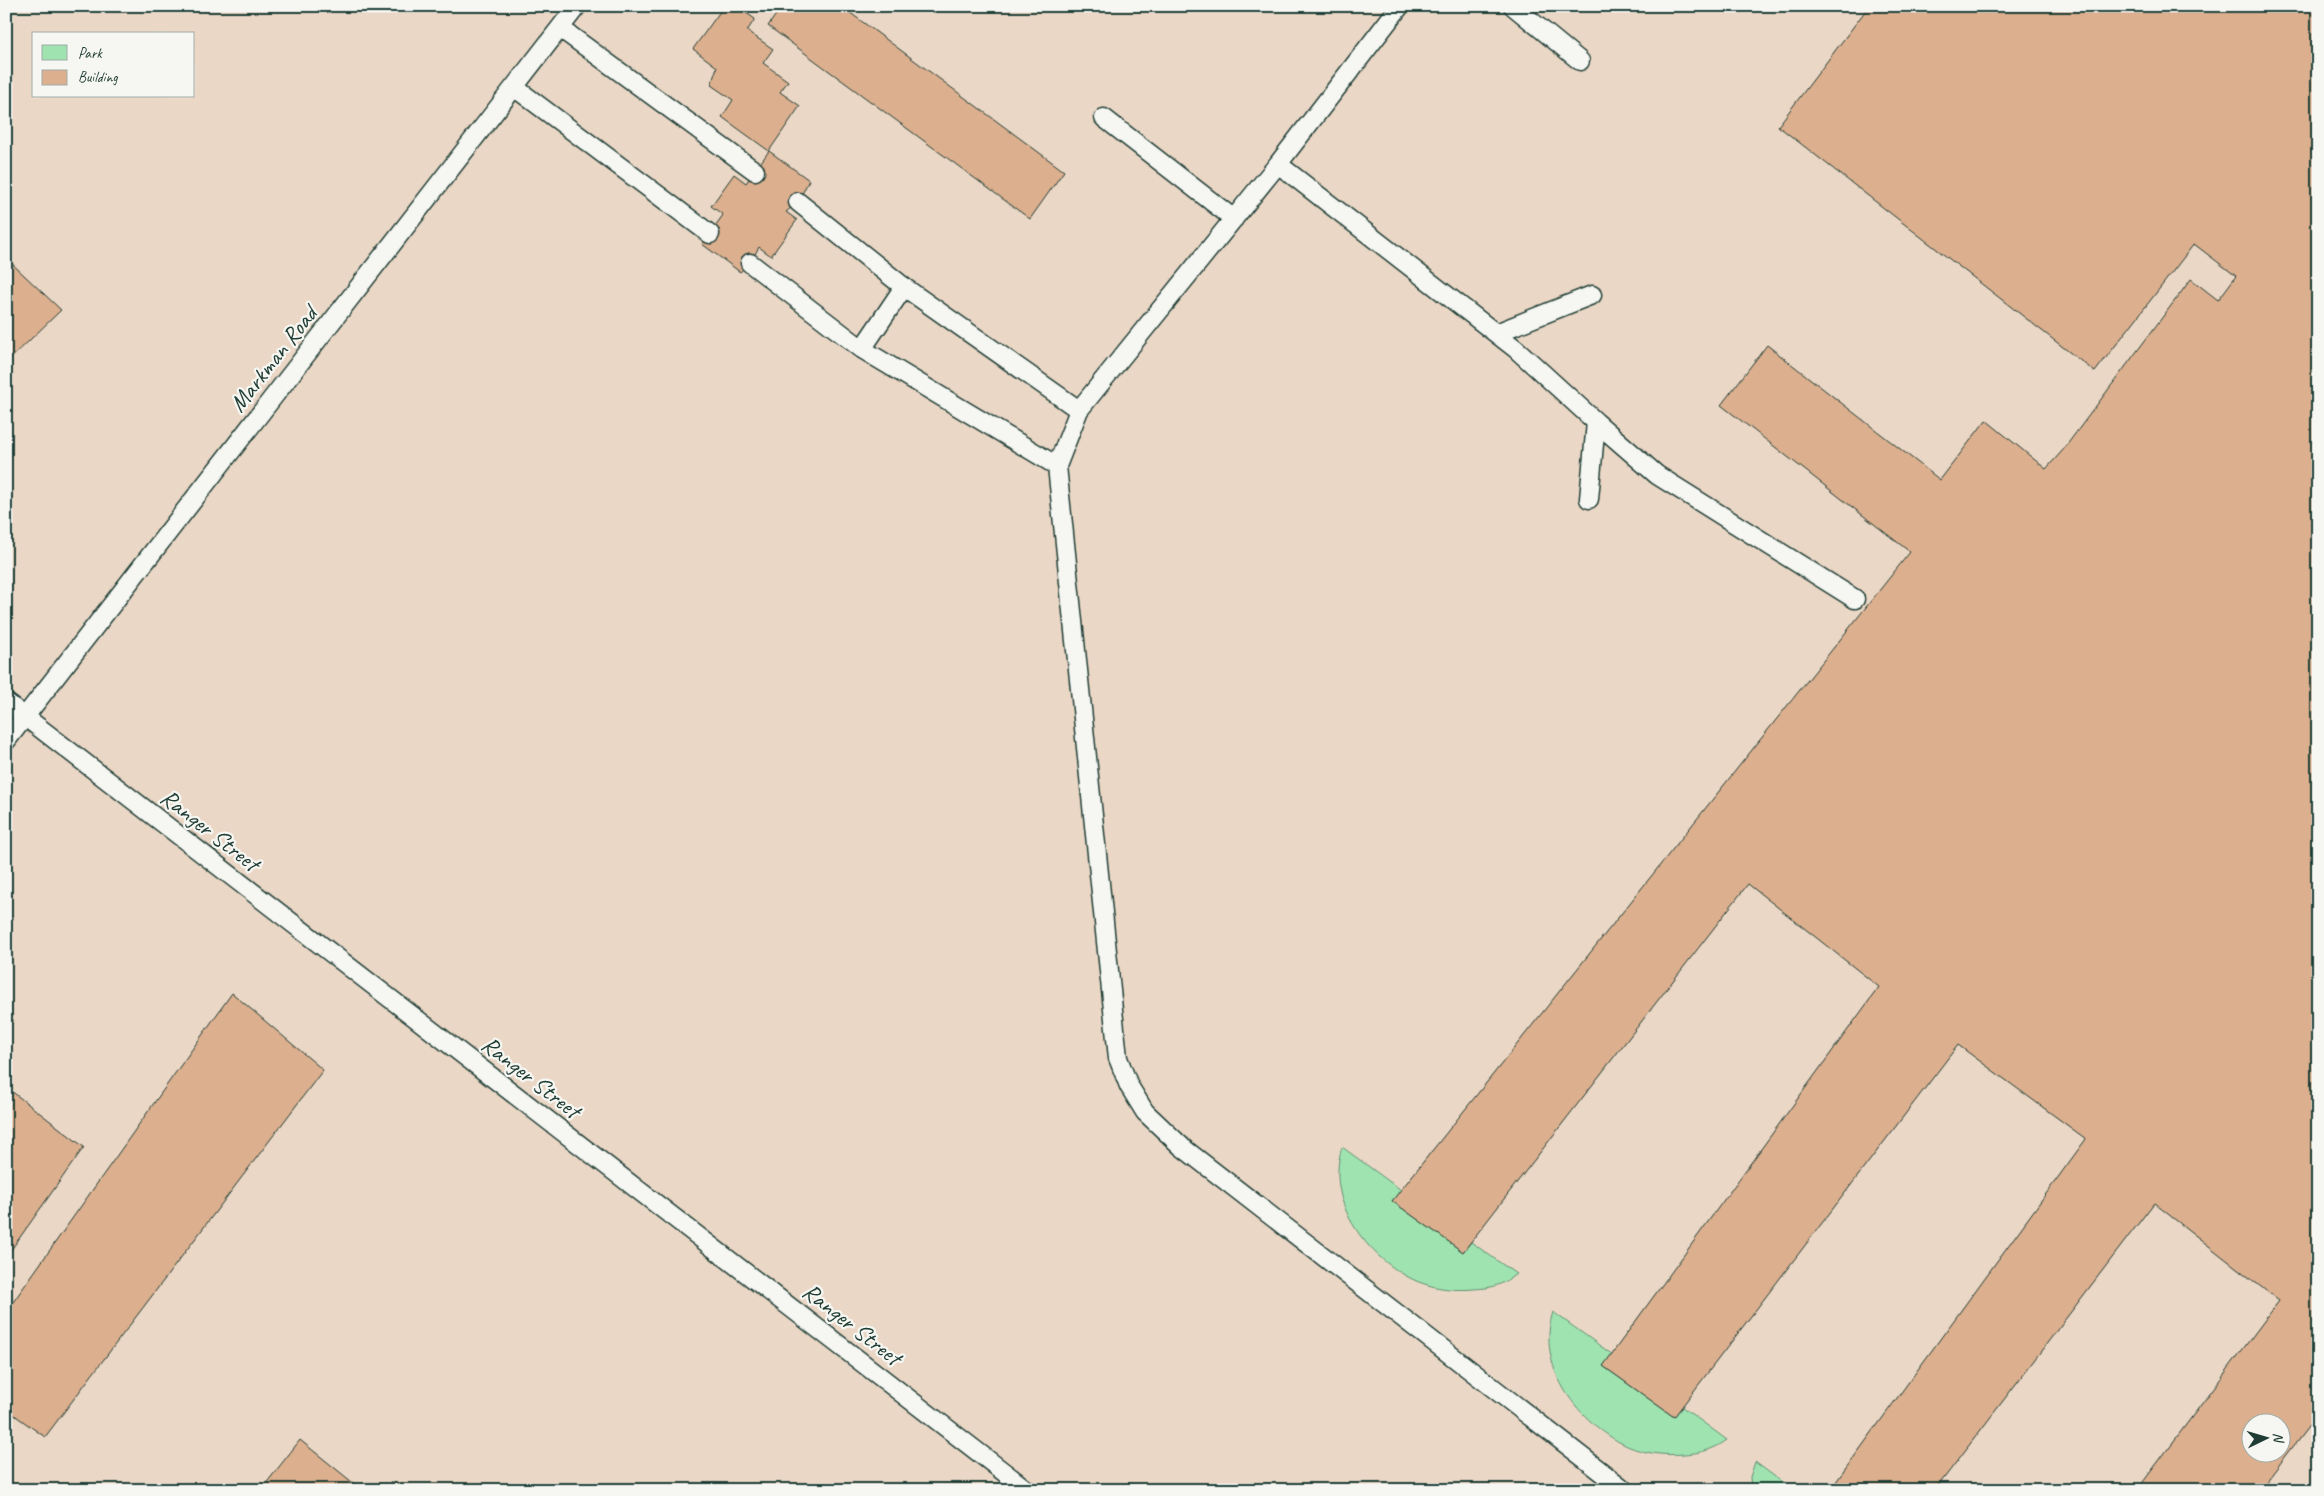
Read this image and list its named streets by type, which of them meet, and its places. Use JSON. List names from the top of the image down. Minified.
{"streets":{"lane":["Markman Road","Ranger Street"]},"crossings":[["Markman Road","Ranger Street"]],"legend":["Park","Building"],"north":"right"}
